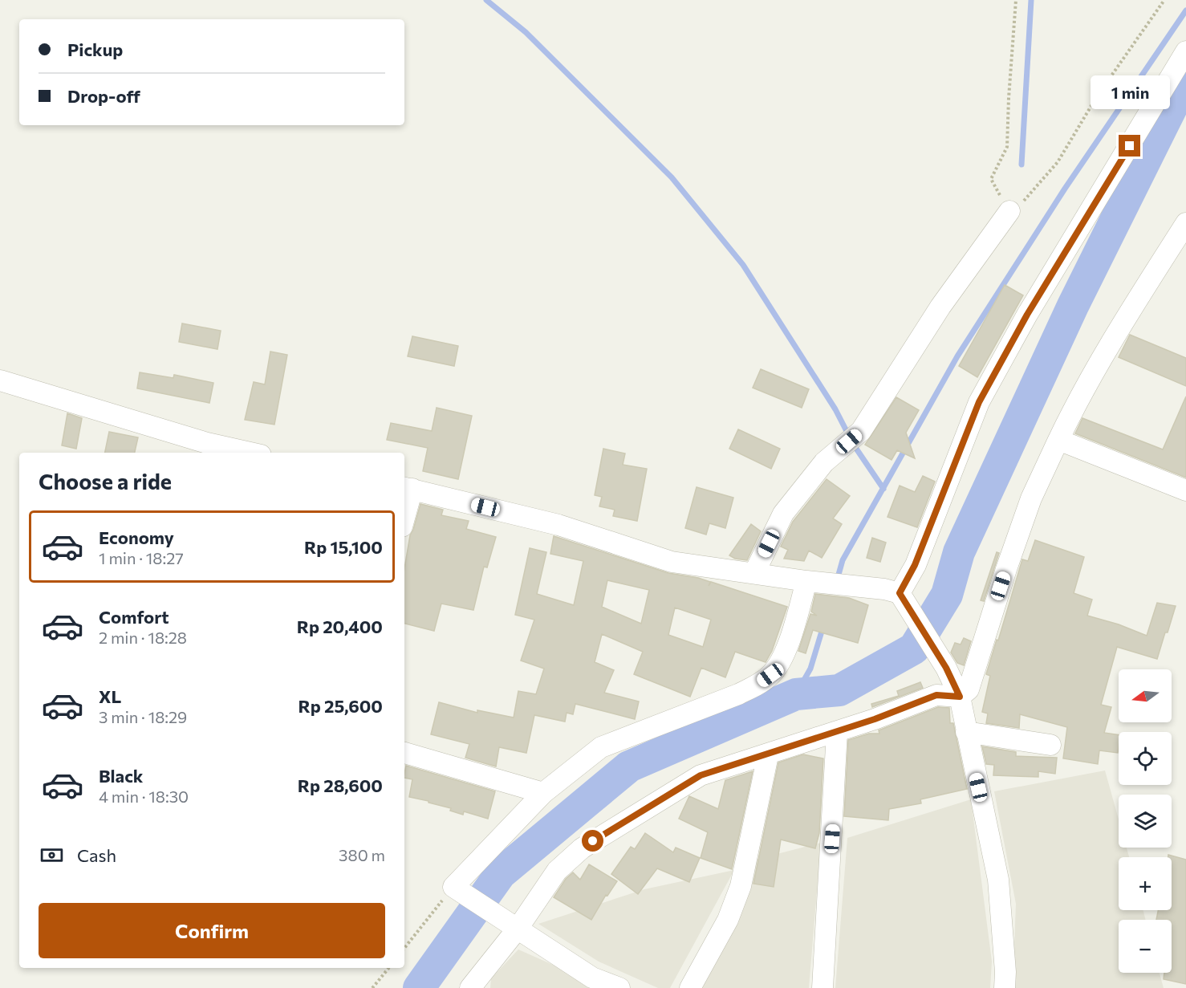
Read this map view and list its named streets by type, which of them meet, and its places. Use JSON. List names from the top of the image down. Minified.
{"north":"left","page":{"banner":["Pickup","Drop-off"],"bubble":"1 min","heading":"Choose a ride","list":[{"name":"Economy","note":"1 min · 18:27","value":"Rp 15,100"},{"name":"Comfort","note":"2 min · 18:28","value":"Rp 20,400"},{"name":"XL","note":"3 min · 18:29","value":"Rp 25,600"},{"name":"Black","note":"4 min · 18:30","value":"Rp 28,600"}],"map_buttons":["+","−"],"pay":["Cash","380 m"],"buttons":"Confirm"}}
